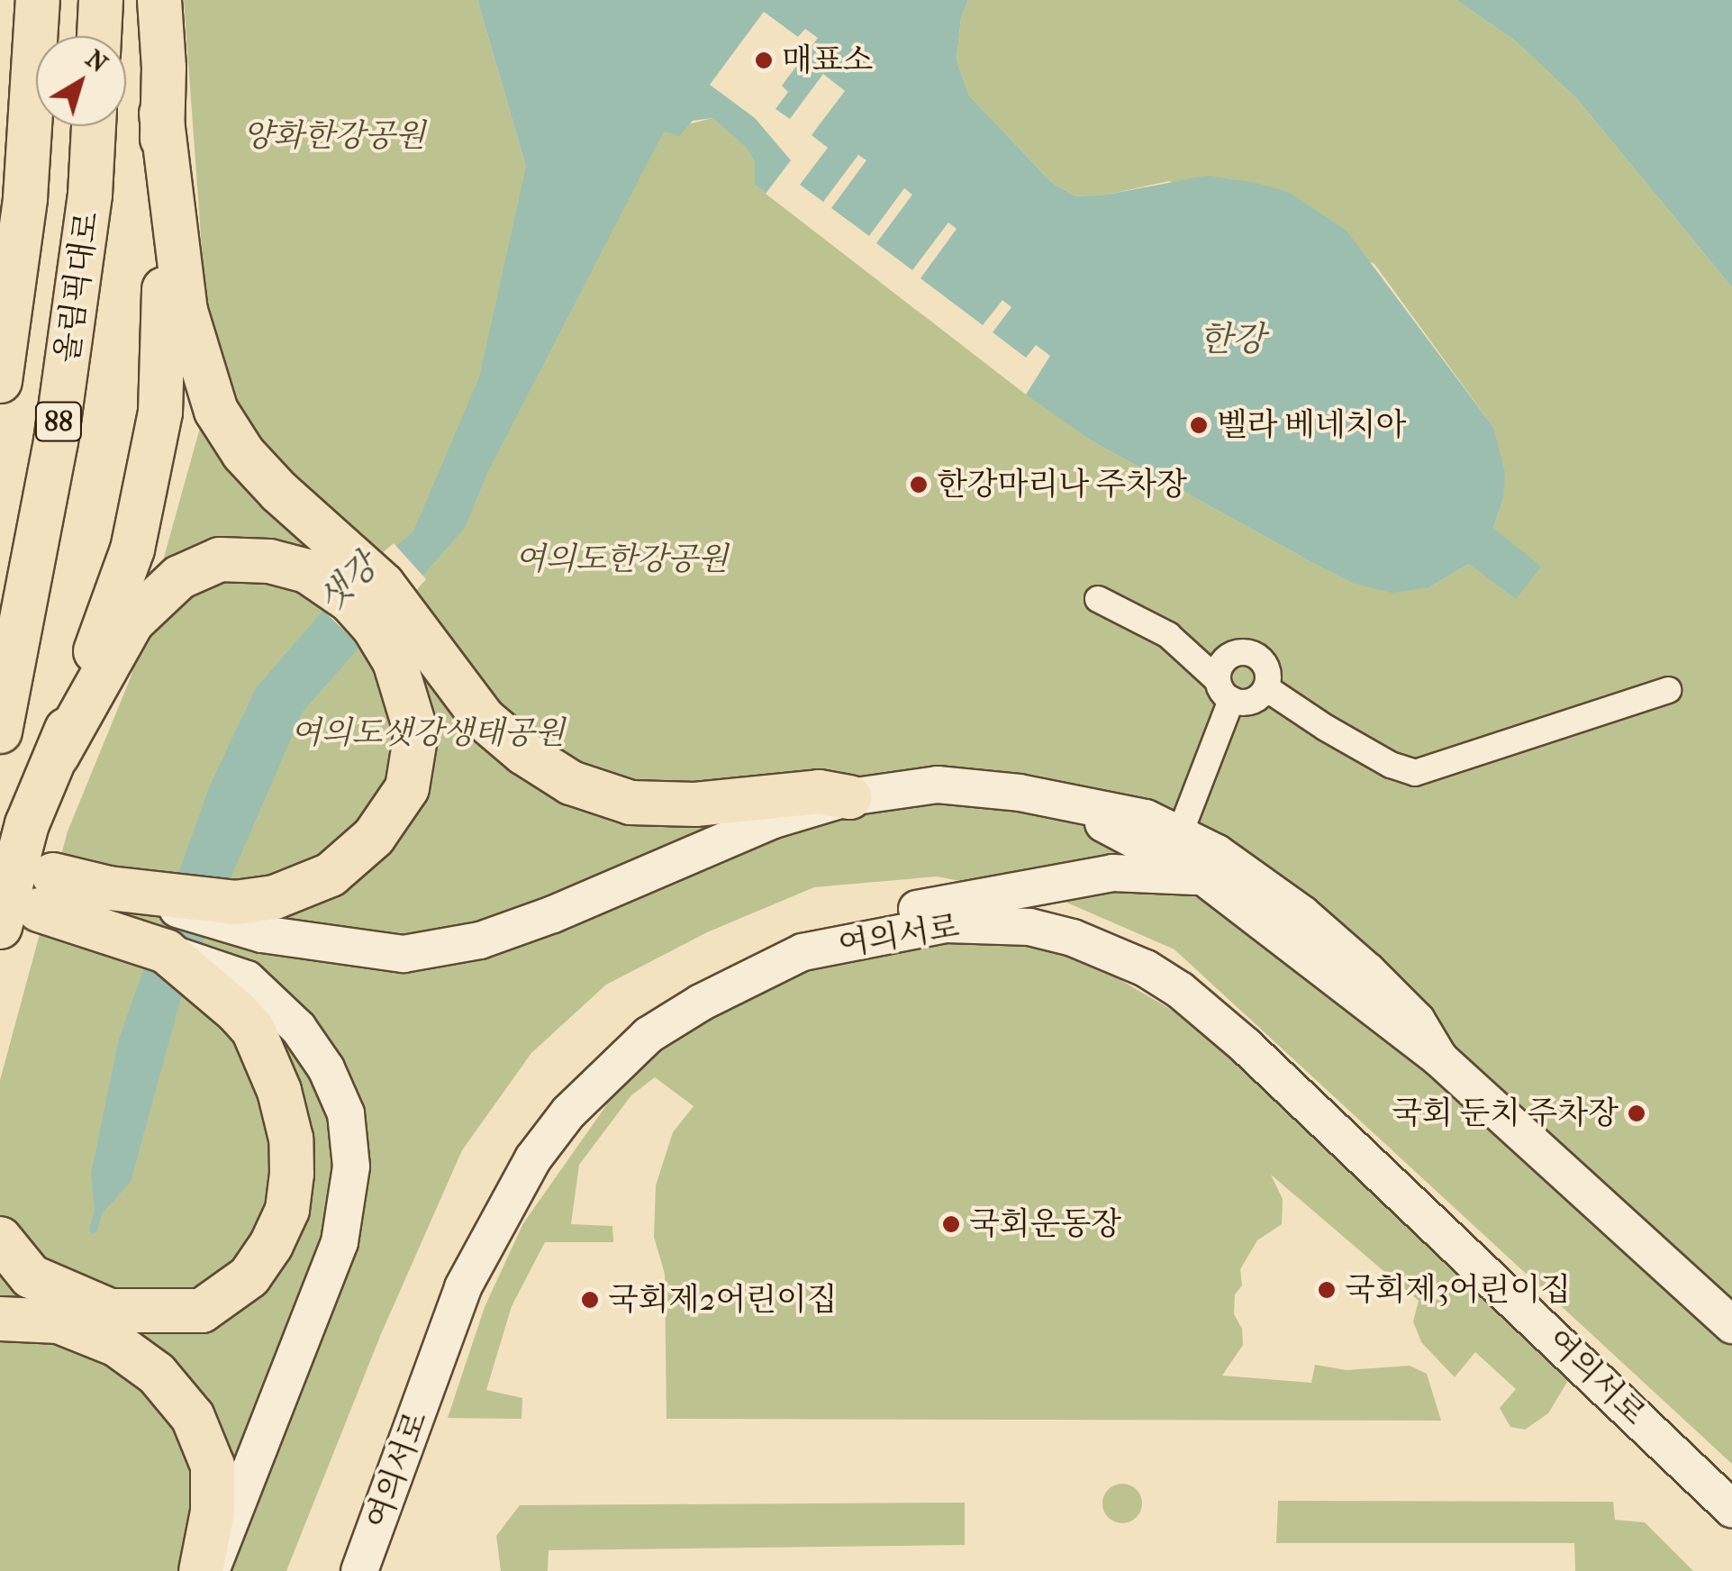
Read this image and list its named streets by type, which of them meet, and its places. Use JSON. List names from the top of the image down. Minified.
{"streets":{"highway":["올림픽대로","88"],"main road":["여의서로"]},"water":["한강","샛강"],"parks":["양화한강공원","여의도한강공원","여의도샛강생태공원"],"places":["매표소","벨라 베네치아","한강마리나 주차장","국회 둔치 주차장","국회운동장","국회제3어린이집","국회제2어린이집"],"north":"top right"}
